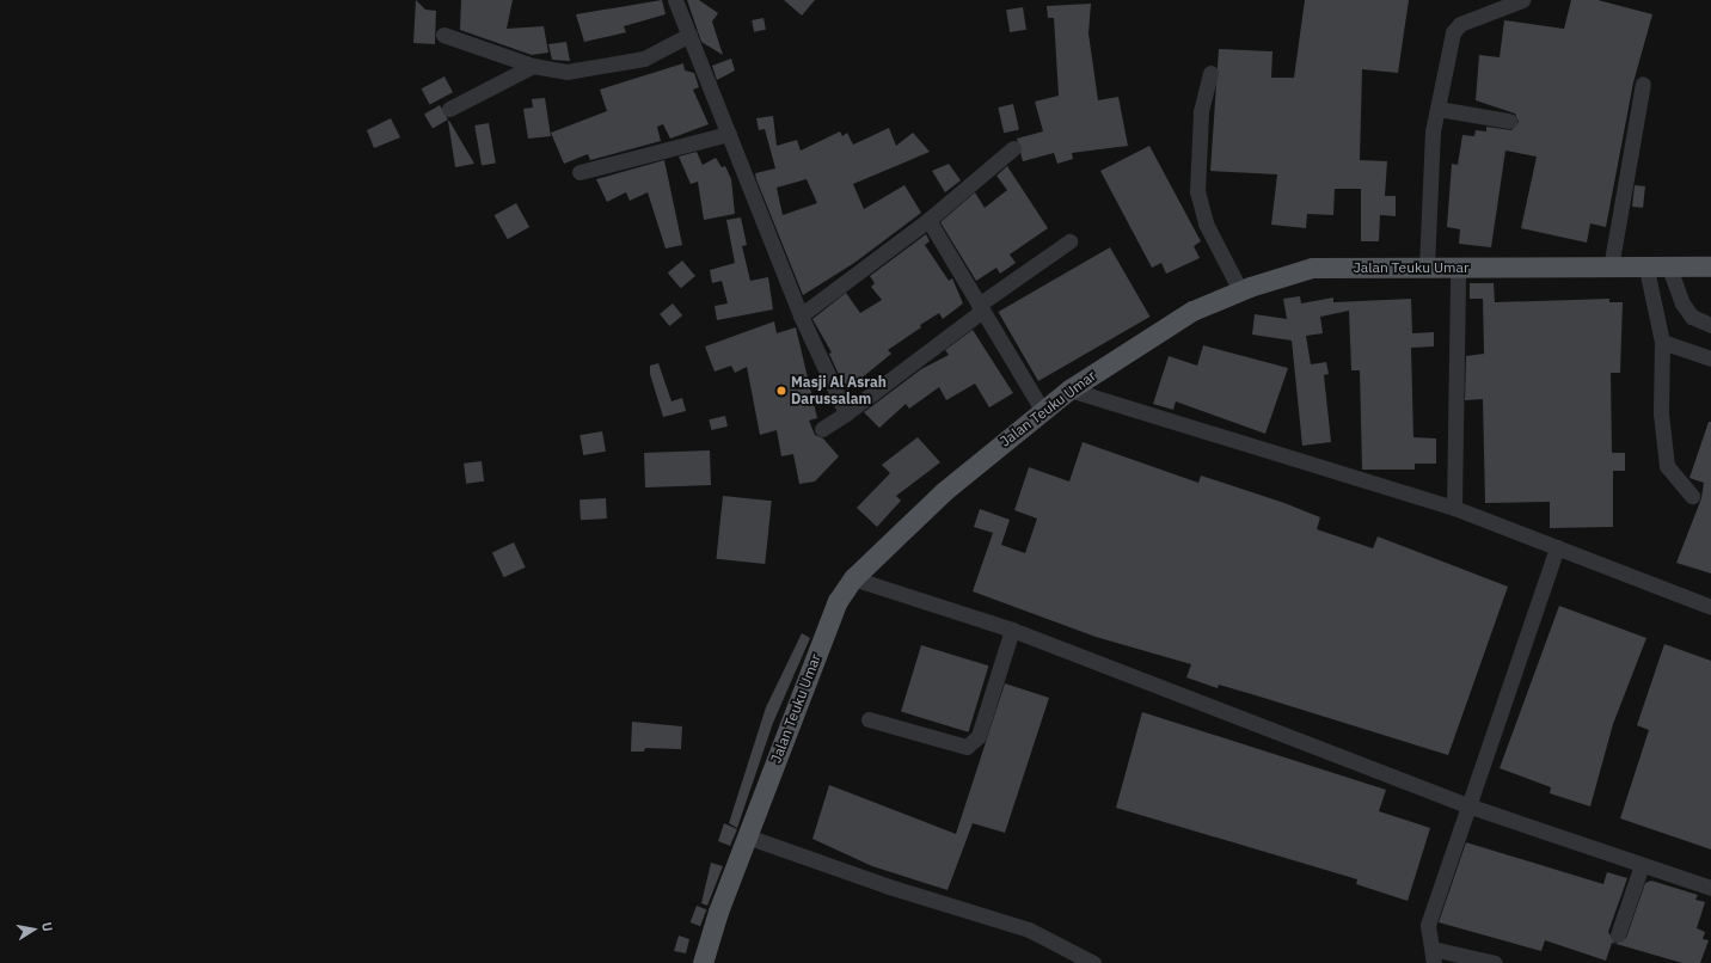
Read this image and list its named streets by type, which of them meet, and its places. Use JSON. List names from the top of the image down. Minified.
{"streets":{"main road":["Jalan Teuku Umar"]},"places":["Masji Al Asrah Darussalam"],"north":"right"}
